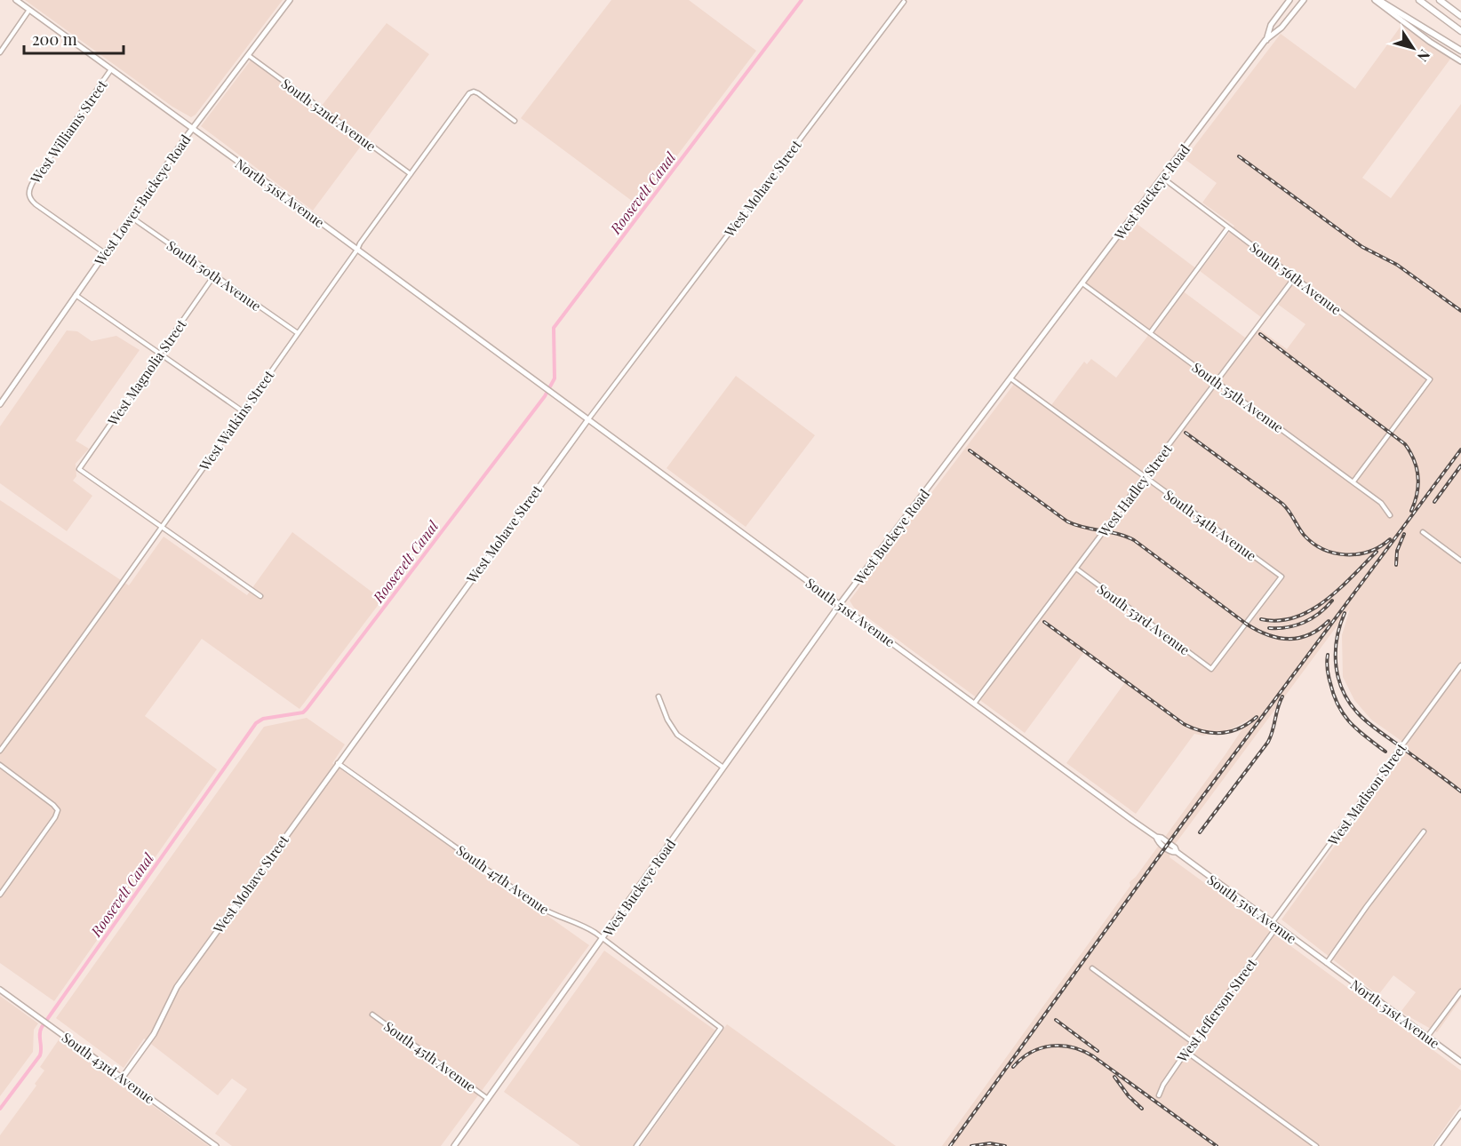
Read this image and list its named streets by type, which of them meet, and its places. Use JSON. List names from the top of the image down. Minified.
{"streets":{"main road":["West Mohave Street","West Buckeye Road","North 51st Avenue","West Lower Buckeye Road","South 51st Avenue","South 43rd Avenue"],"street":["South 52nd Avenue","West Williams Street","South 50th Avenue","South 56th Avenue","West Magnolia Street","South 55th Avenue","West Watkins Street","West Hadley Street","South 54th Avenue","South 53rd Avenue","West Madison Street","South 47th Avenue","West Jefferson Street","South 45th Avenue"]},"crossings":[["South 52nd Avenue","West Lower Buckeye Road"],["South 52nd Avenue","West Watkins Street"],["West Williams Street","North 51st Avenue"],["West Williams Street","West Lower Buckeye Road"],["West Mohave Street","South 51st Avenue"],["West Mohave Street","South 47th Avenue"],["West Mohave Street","South 43rd Avenue"],["West Buckeye Road","South 56th Avenue"],["West Buckeye Road","South 55th Avenue"],["West Buckeye Road","South 54th Avenue"],["West Buckeye Road","South 51st Avenue"],["West Buckeye Road","South 47th Avenue"],["West Buckeye Road","South 45th Avenue"],["North 51st Avenue","West Lower Buckeye Road"],["North 51st Avenue","West Watkins Street"],["North 51st Avenue","South 51st Avenue"],["West Lower Buckeye Road","South 50th Avenue"],["South 50th Avenue","West Magnolia Street"],["South 50th Avenue","West Watkins Street"],["South 56th Avenue","South 55th Avenue"],["South 56th Avenue","West Hadley Street"],["West Magnolia Street","West Watkins Street"],["South 55th Avenue","West Hadley Street"],["West Hadley Street","South 54th Avenue"],["West Hadley Street","South 51st Avenue"],["West Hadley Street","South 53rd Avenue"],["South 54th Avenue","South 53rd Avenue"],["South 51st Avenue","West Madison Street"],["South 51st Avenue","West Jefferson Street"],["West Madison Street","West Jefferson Street"]],"water":["Roosevelt Canal"],"scale_bar":"200 m","north":"bottom right"}
